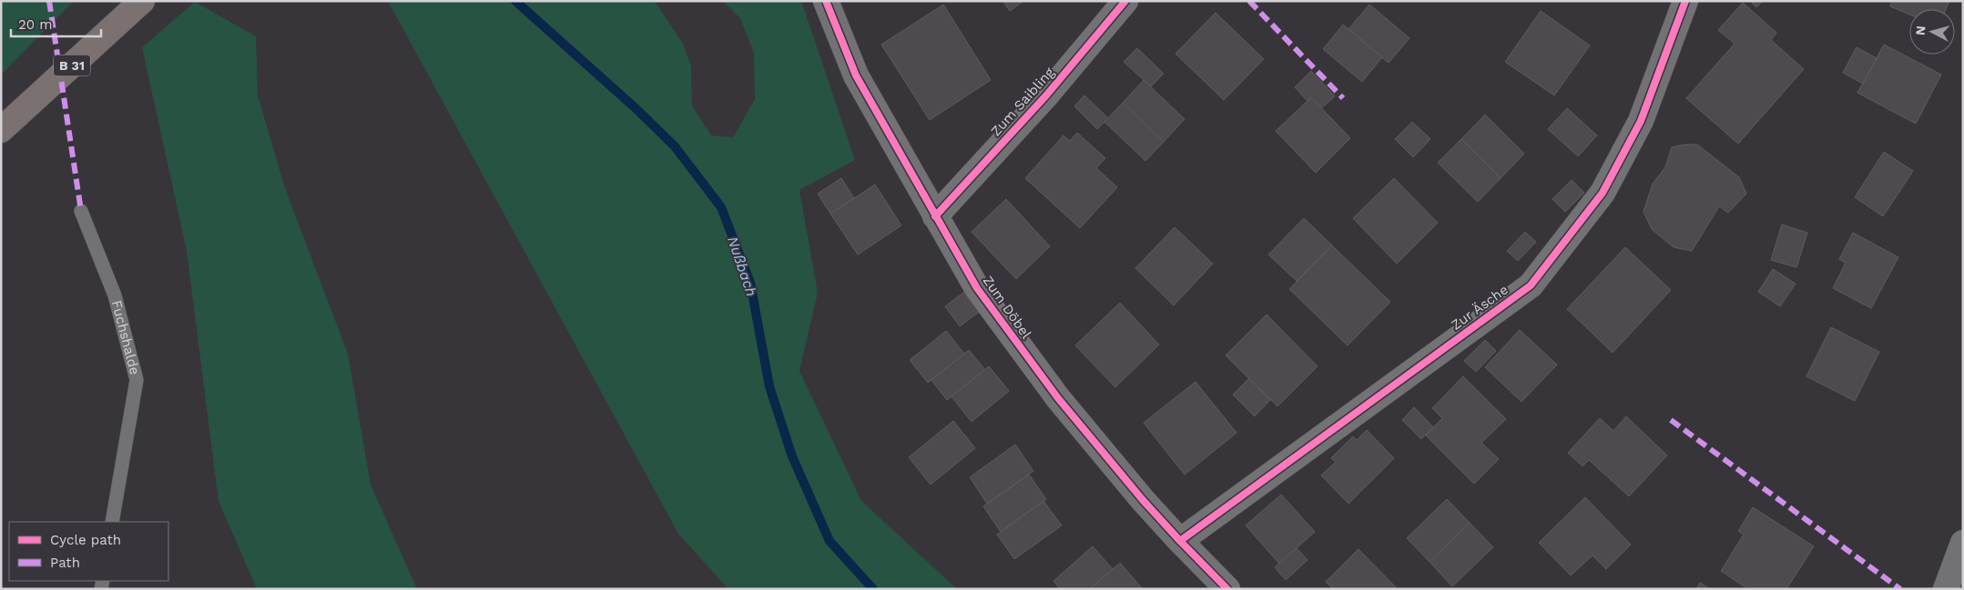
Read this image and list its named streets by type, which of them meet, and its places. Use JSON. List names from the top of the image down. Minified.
{"streets":{"main road":["B 31"],"street":["Zum Saibling","Zum Döbel","Zur Äsche"],"lane":["Fuchshalde"]},"crossings":[["Zum Saibling","Zum Döbel"],["Zum Döbel","Zur Äsche"]],"water":["Nußbach"],"legend":["Cycle path","Path"],"scale_bar":"20 m","north":"left"}
